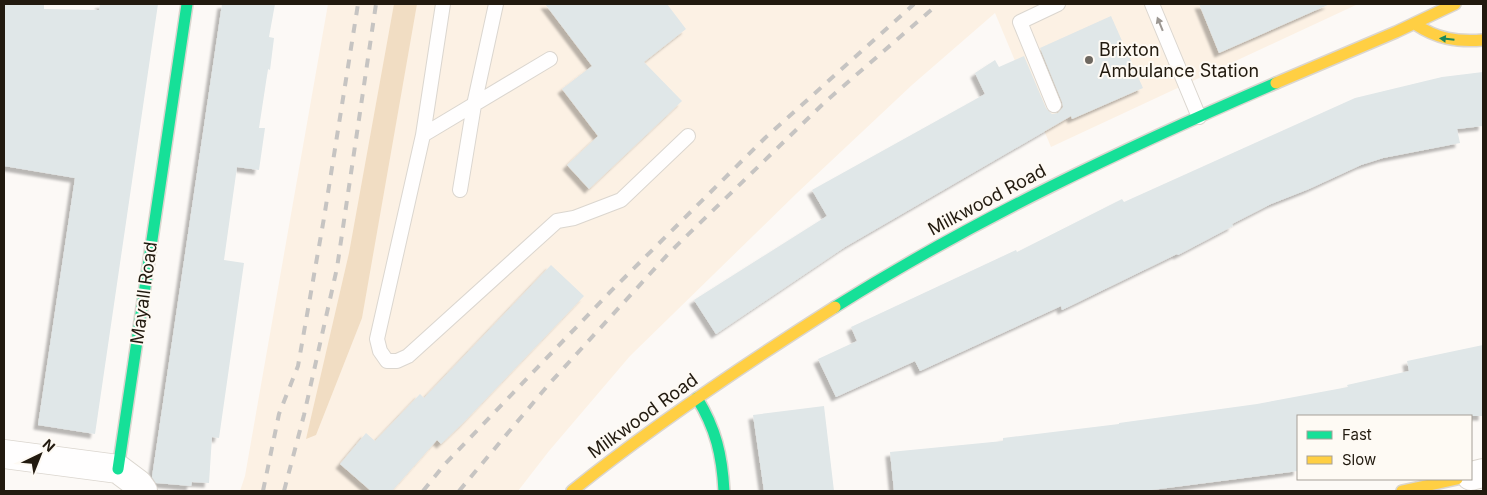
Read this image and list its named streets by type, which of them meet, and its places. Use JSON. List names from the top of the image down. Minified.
{"streets":{"main road":["Milkwood Road","Mayall Road"]},"places":["Brixton Ambulance Station"],"legend":["Fast","Slow"],"north":"top right"}
